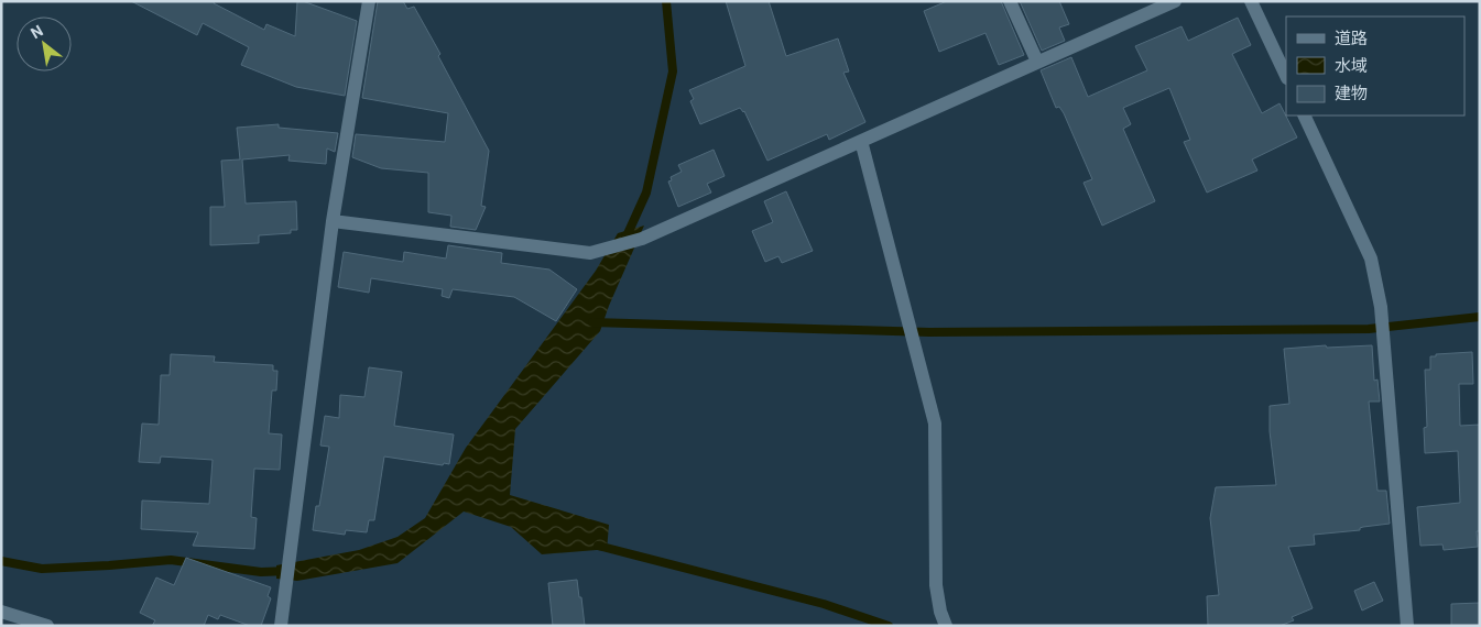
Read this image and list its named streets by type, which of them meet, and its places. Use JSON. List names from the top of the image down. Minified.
{"legend":["道路","水域","建物"],"north":"top left"}
